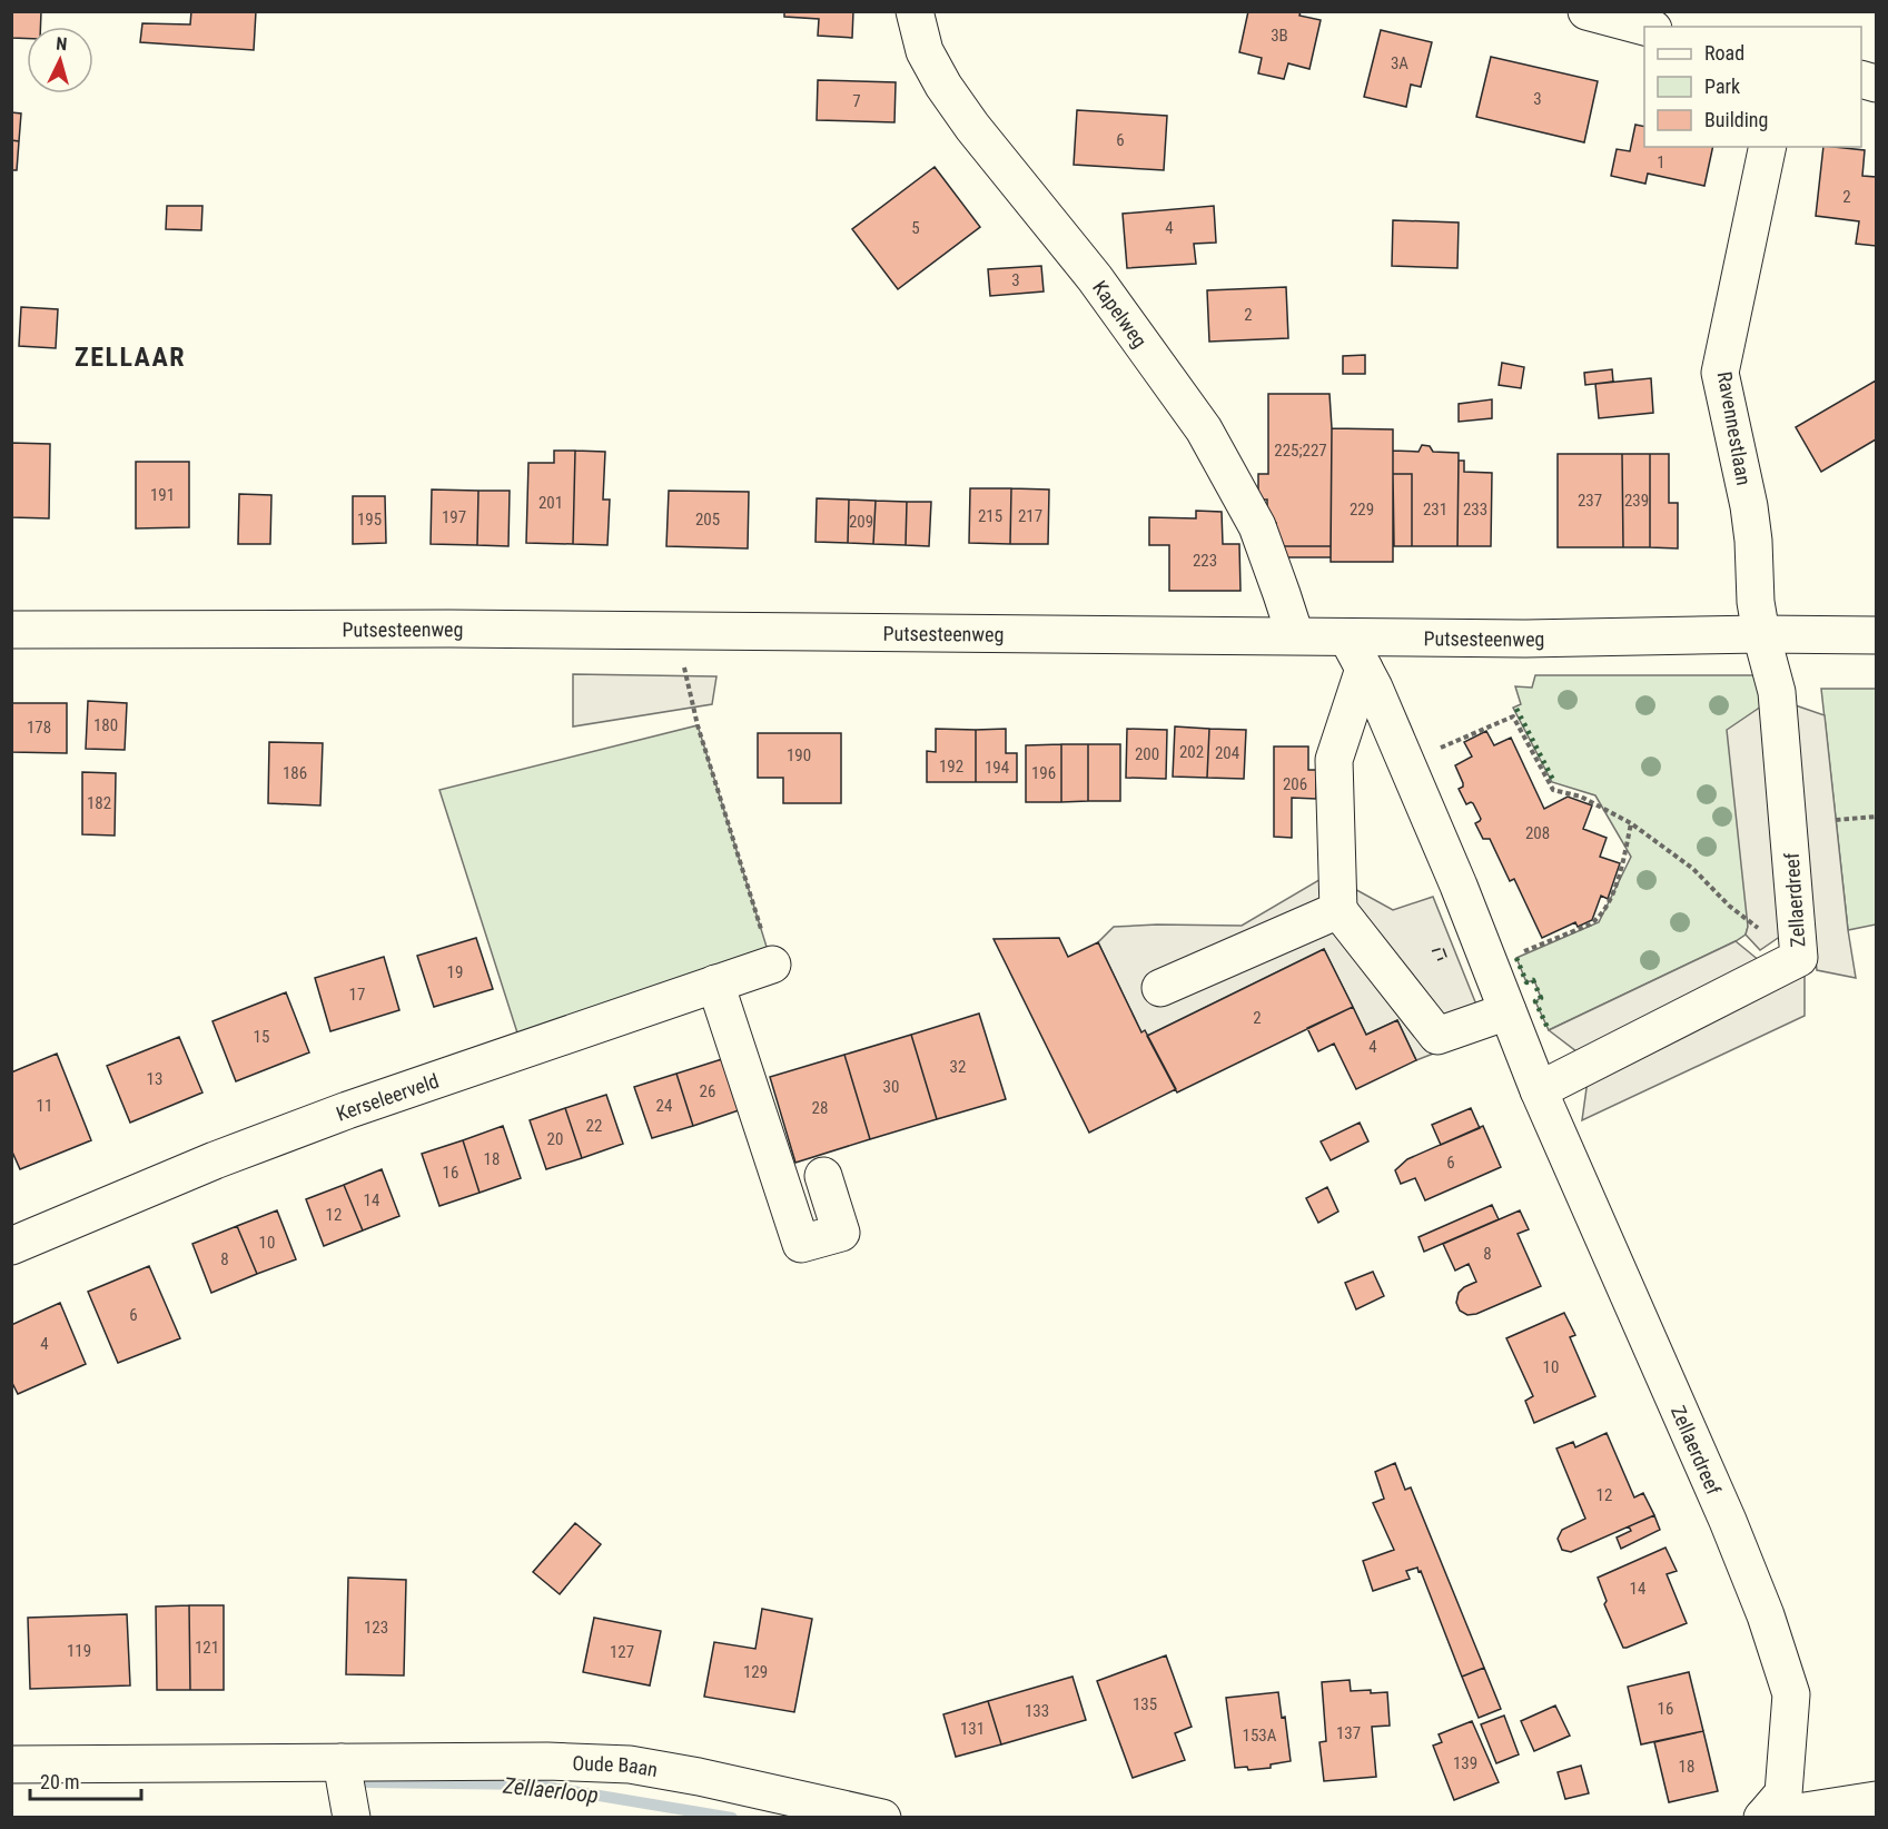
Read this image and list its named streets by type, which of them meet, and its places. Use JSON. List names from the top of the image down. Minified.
{"streets":{"street":["Kapelweg","Ravennestlaan","Putsesteenweg","Zellaerdreef","Kerseleerveld","Oude Baan"]},"crossings":[["Kapelweg","Putsesteenweg"],["Ravennestlaan","Putsesteenweg"],["Ravennestlaan","Zellaerdreef"],["Putsesteenweg","Zellaerdreef"]],"districts":["ZELLAAR"],"water":["Zellaerloop"],"house_numbers":["3B","3A","3","7","6","1","2","5","4","3","2","225;227","191","237","239","201","229","231","233","215","217","197","195","205","209","223","180","178","202","204","200","190","192","194","186","196","206","182","208","19","17","2","15","4","32","13","30","26","11","24","28","22","20","18","6","16","14","12","10","8","8","6","4","10","12","14","123","121","119","127","129","135","16","133","131","137","153A","139","18"],"legend":["Road","Park","Building"],"scale_bar":"20 m","north":"top"}
